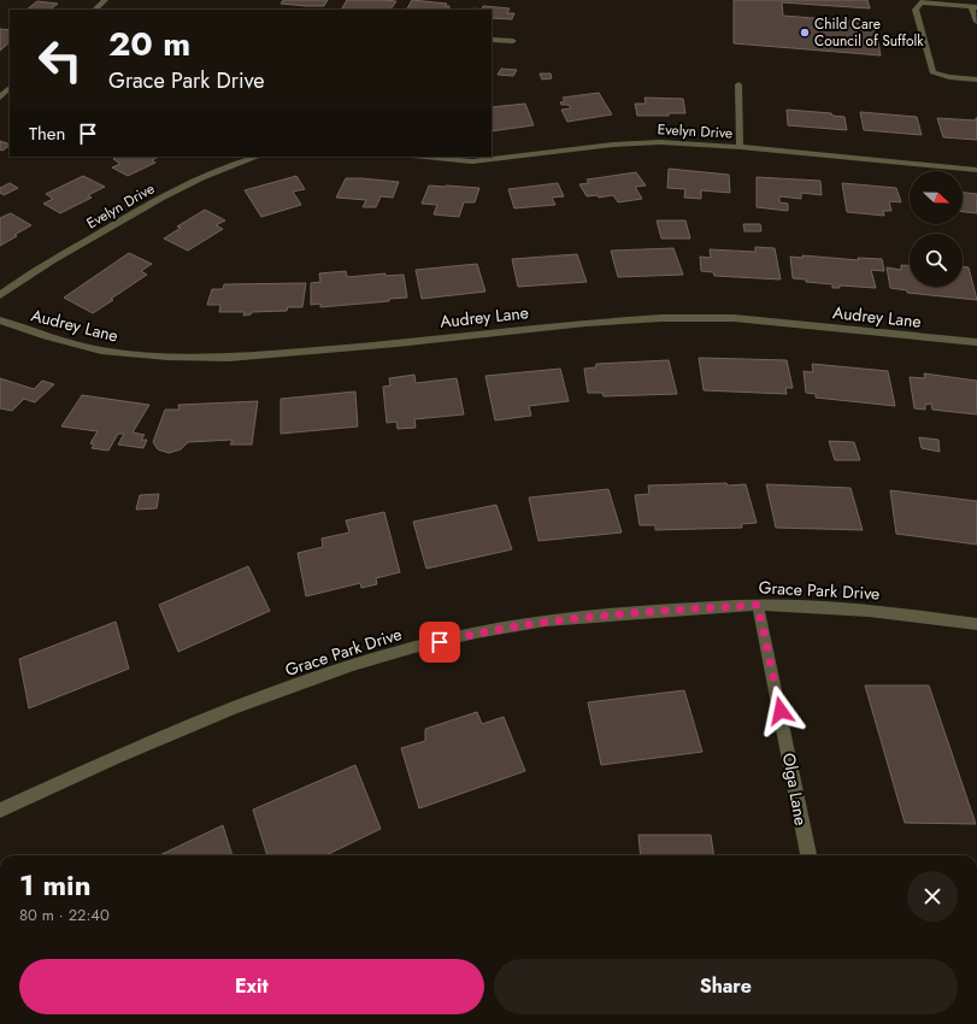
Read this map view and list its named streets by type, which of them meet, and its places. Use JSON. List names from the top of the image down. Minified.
{"streets":{"street":["Evelyn Drive","Audrey Lane","Grace Park Drive","Olga Lane"]},"crossings":[["Grace Park Drive","Olga Lane"]],"places":["Child Care Council of Suffolk"],"north":"right","page":{"turn":["20 m","Grace Park Drive"],"then":"Then","heading":["1 min","80 m · 22:40"],"buttons":["Exit","Share"]}}
